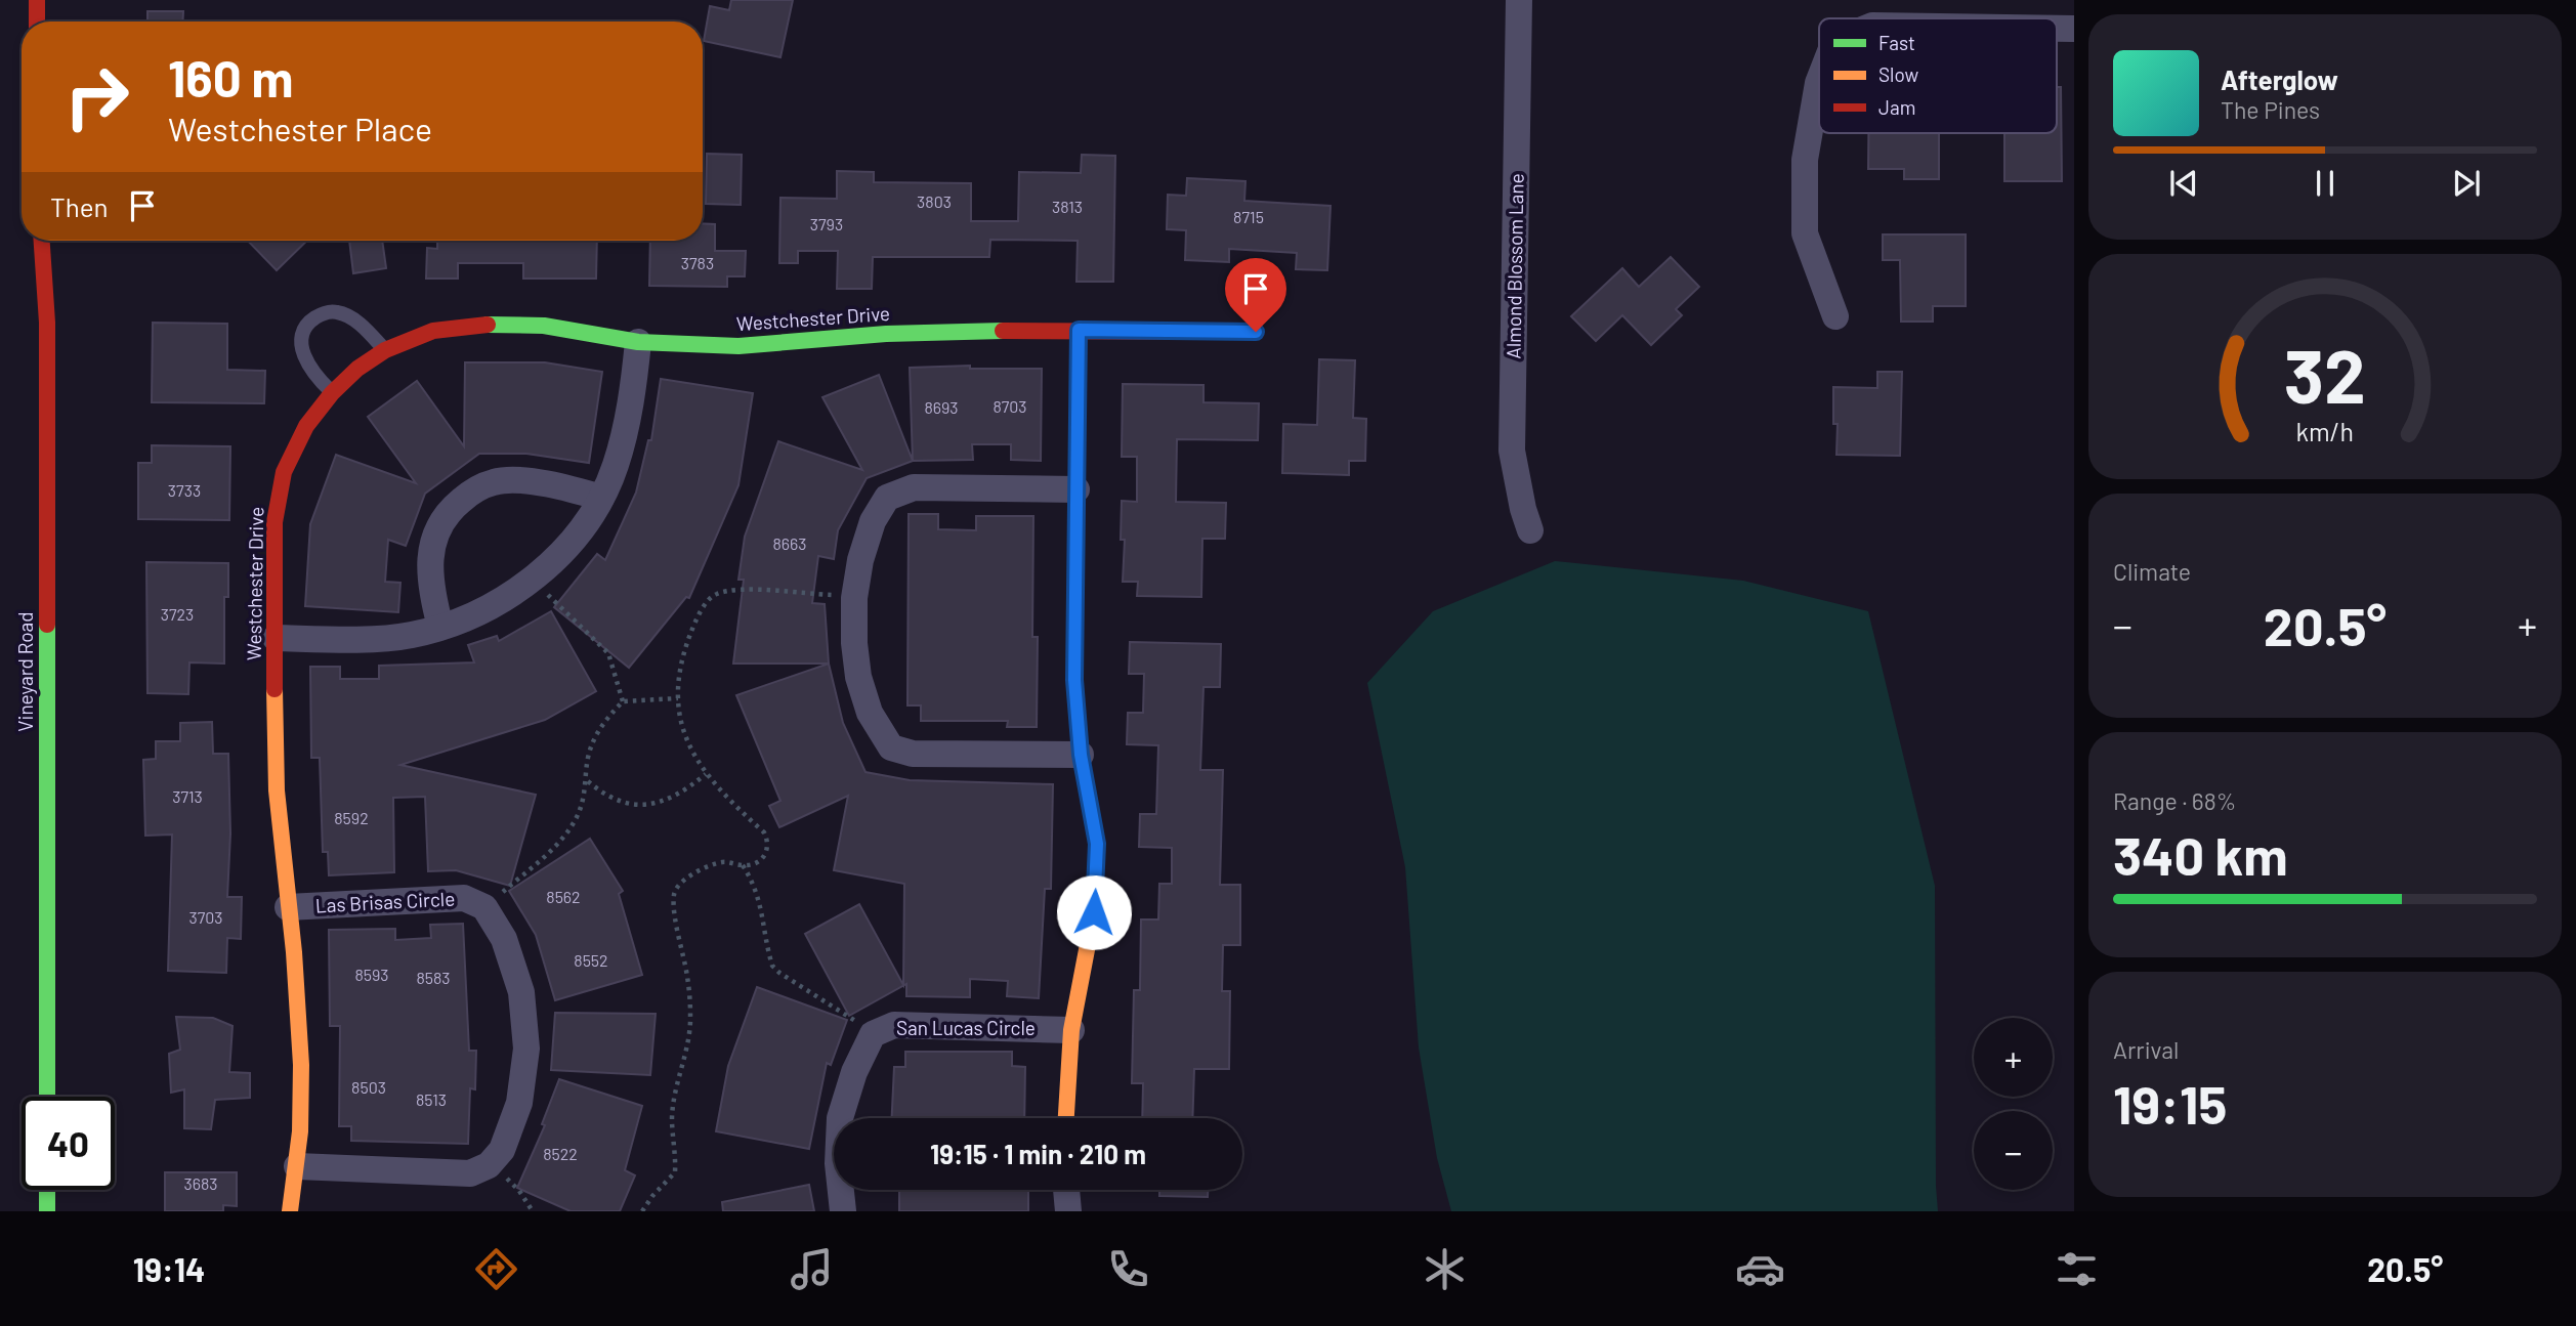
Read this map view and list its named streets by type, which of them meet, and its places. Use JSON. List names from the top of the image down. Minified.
{"streets":{"street":["Almond Blossom Lane","Westchester Drive","Vineyard Road","Las Brisas Circle","San Lucas Circle"]},"crossings":[["Westchester Drive","Las Brisas Circle"]],"house_numbers":["3803","3813","8715","3793","3783","8703","8693","3733","8663","3723","3713","8592","8562","3703","8552","8593","8583","8503","8513","8522","3683"],"legend":["Fast","Slow","Jam"],"page":{"turn":["160 m","Westchester Place"],"song":["Afterglow","The Pines"],"then":"Then","tile":["Climate",["Range · 68%","340 km"],["Arrival","19:15"]],"heat":["−","20.5°","+"],"map_buttons":["+","−"],"limit":"40","trip":"19:15 · 1 min · 210 m","tabs":["19:14","20.5°"],"gauge":["32","km/h"]}}
